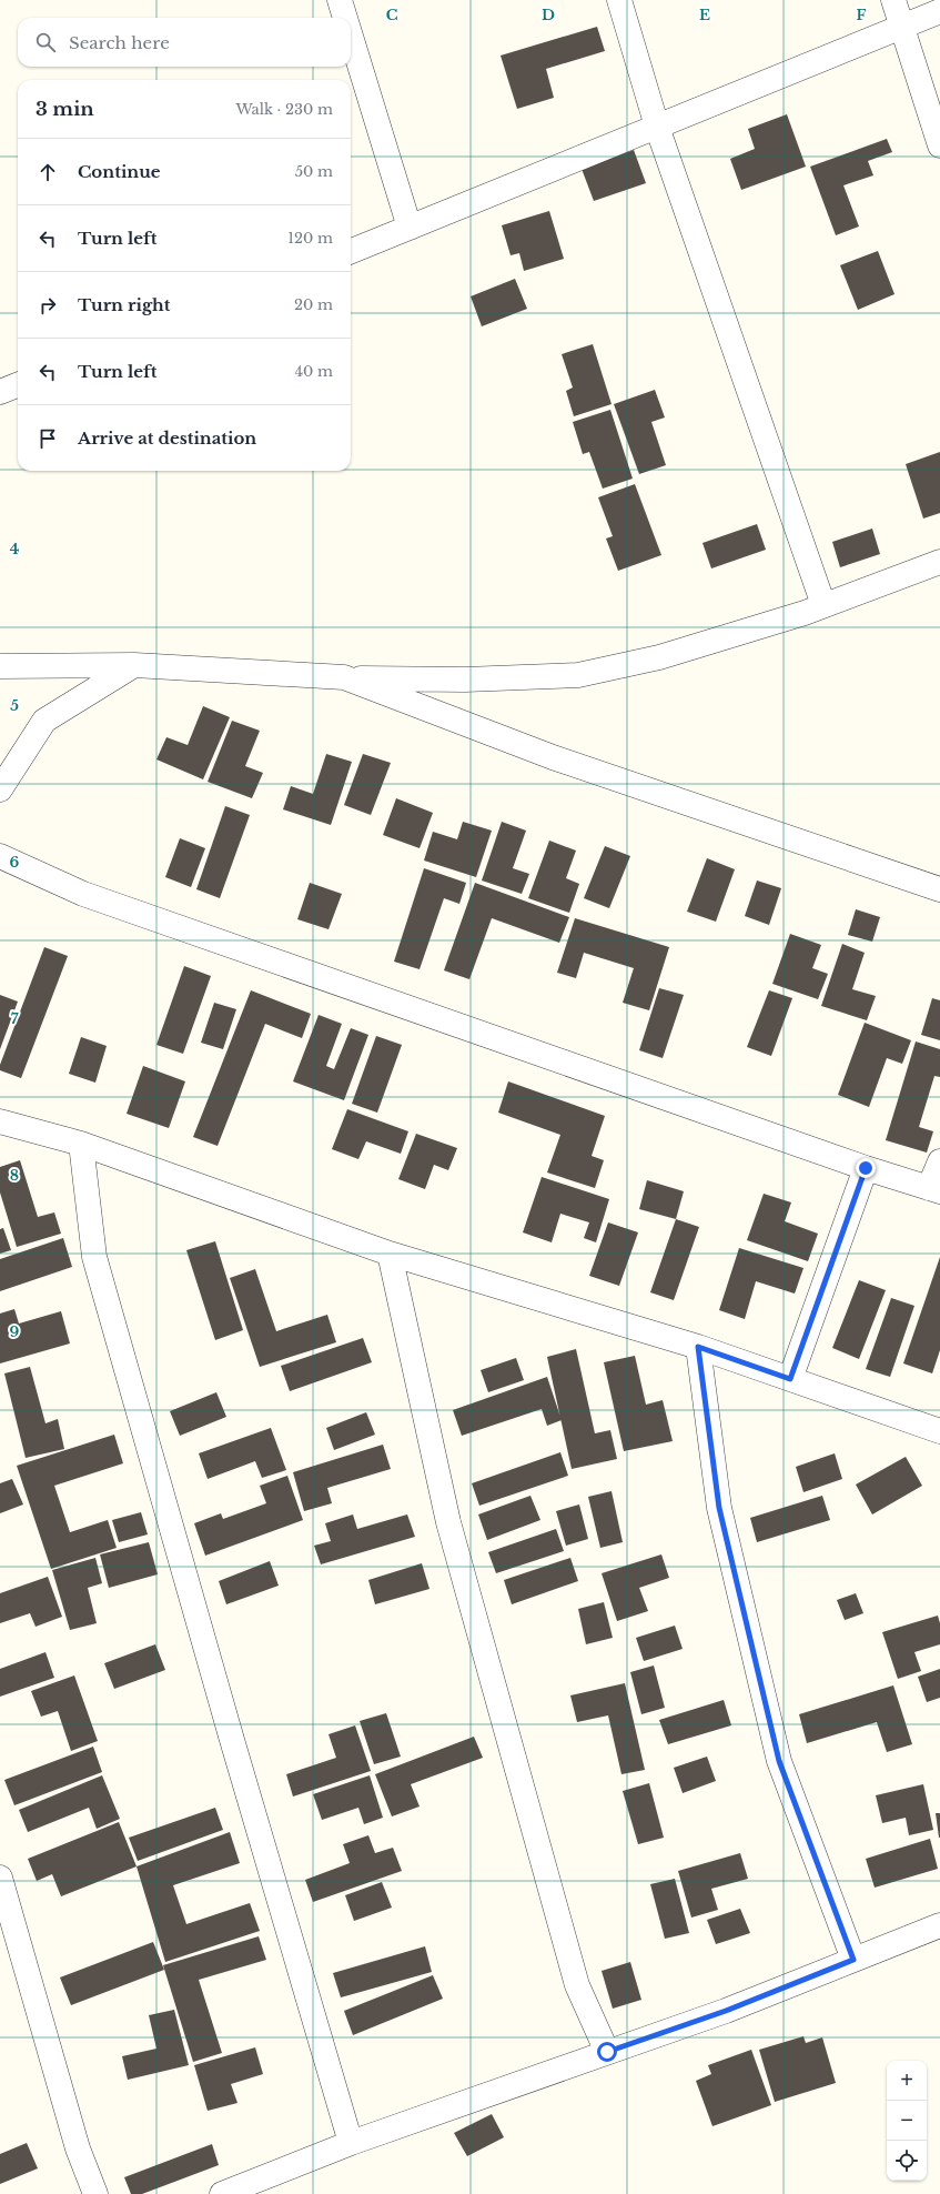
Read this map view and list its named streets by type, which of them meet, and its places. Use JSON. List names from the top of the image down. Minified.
{"page":{"search":"Search here","heading":["3 min","Walk · 230 m"],"list":[["Continue","50 m"],["Turn left","120 m"],["Turn right","20 m"],["Turn left","40 m"],"Arrive at destination"],"map_buttons":["+","−"]},"grid":{"columns":["C","D","E","F"],"rows":["4","5","6","7","8","9"]}}
